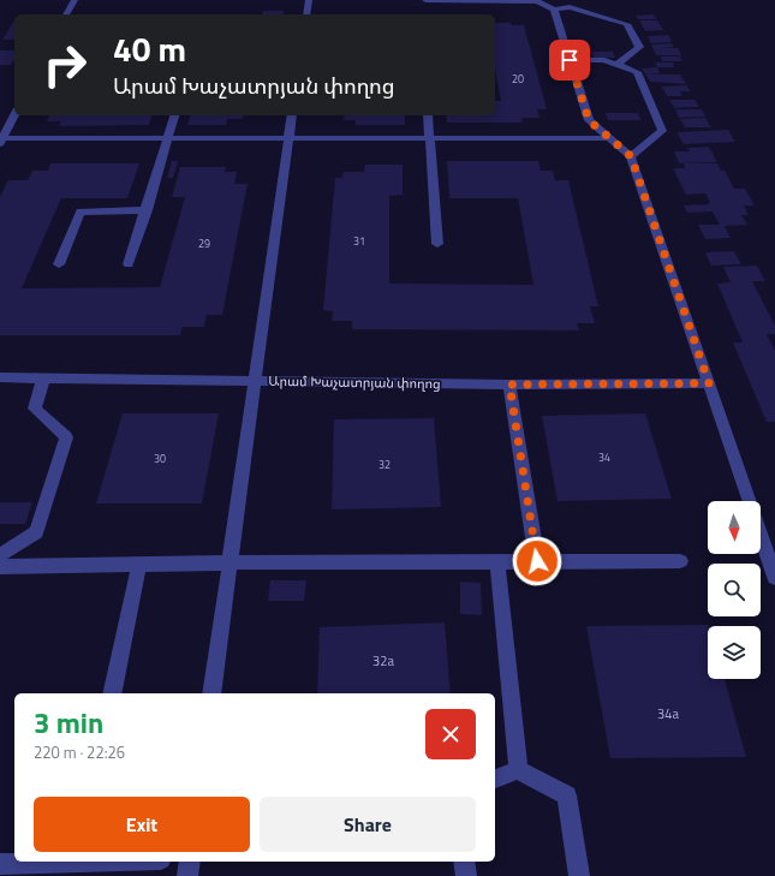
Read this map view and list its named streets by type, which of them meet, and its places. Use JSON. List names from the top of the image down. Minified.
{"streets":{"street":["Արամ Խաչատրյան փողոց"]},"house_numbers":["20","31","29","34","30","32","32a","34a"],"north":"bottom","page":{"turn":["40 m","Արամ Խաչատրյան փողոց"],"heading":["3 min","220 m · 22:26"],"buttons":["Exit","Share"]}}
